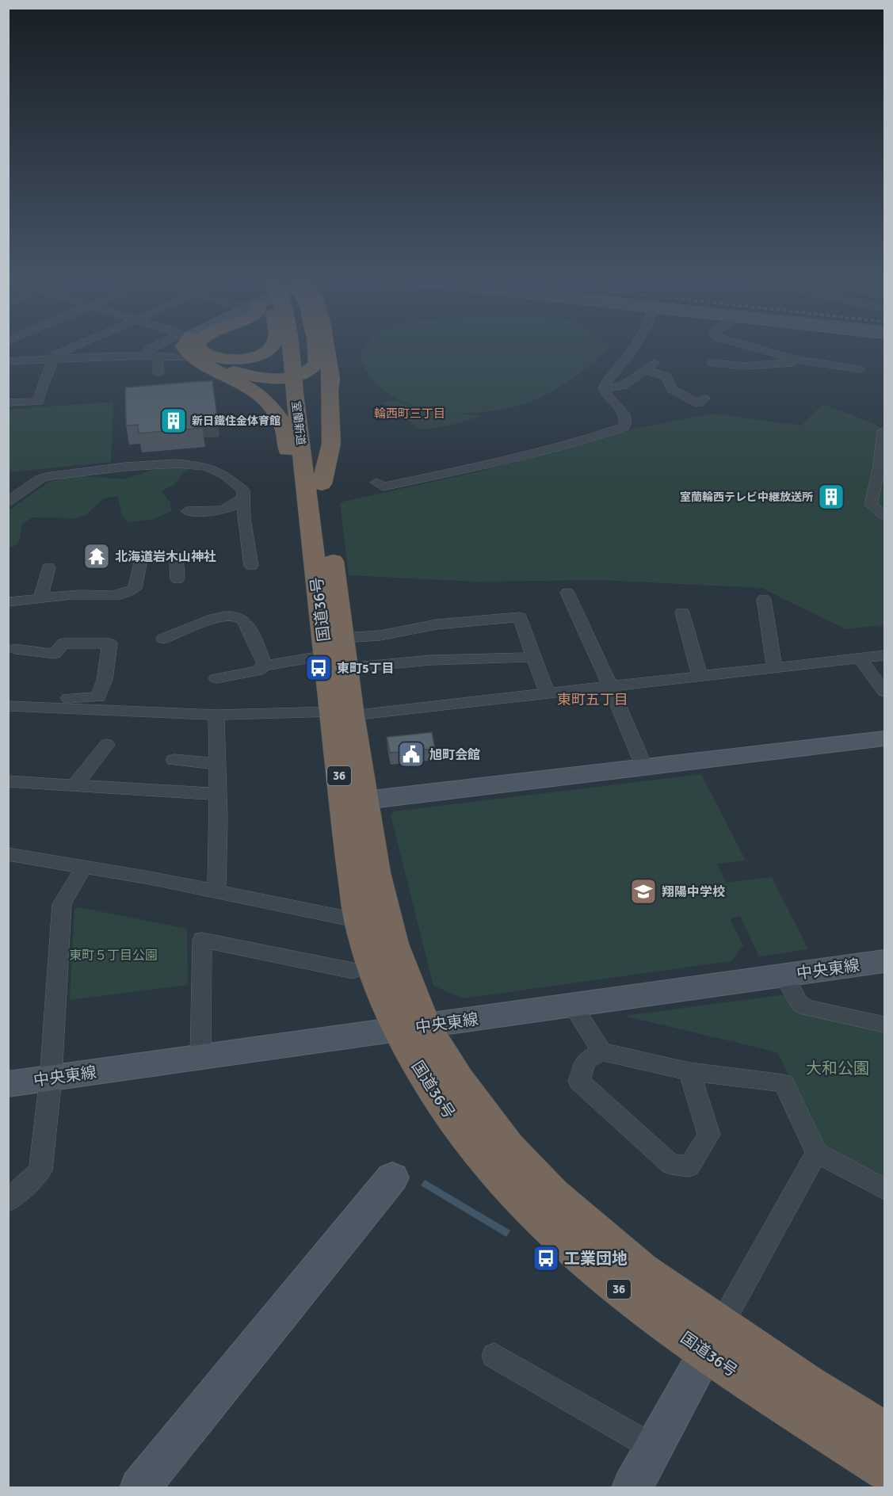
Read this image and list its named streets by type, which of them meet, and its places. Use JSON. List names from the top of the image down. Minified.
{"streets":{"highway":["室蘭新道","国道36号","36"],"street":["中央東線"]},"crossings":[["室蘭新道","国道36号"],["国道36号","中央東線"]],"districts":["輪西町三丁目","東町五丁目"],"parks":["東町５丁目公園","大和公園"],"places":{"building":["新日鐵住金体育館","室蘭輪西テレビ中継放送所"],"temple":["北海道岩木山神社"],"bus stop":["東町5丁目","工業団地"],"public building":["旭町会館"],"school or university":["翔陽中学校"]}}
